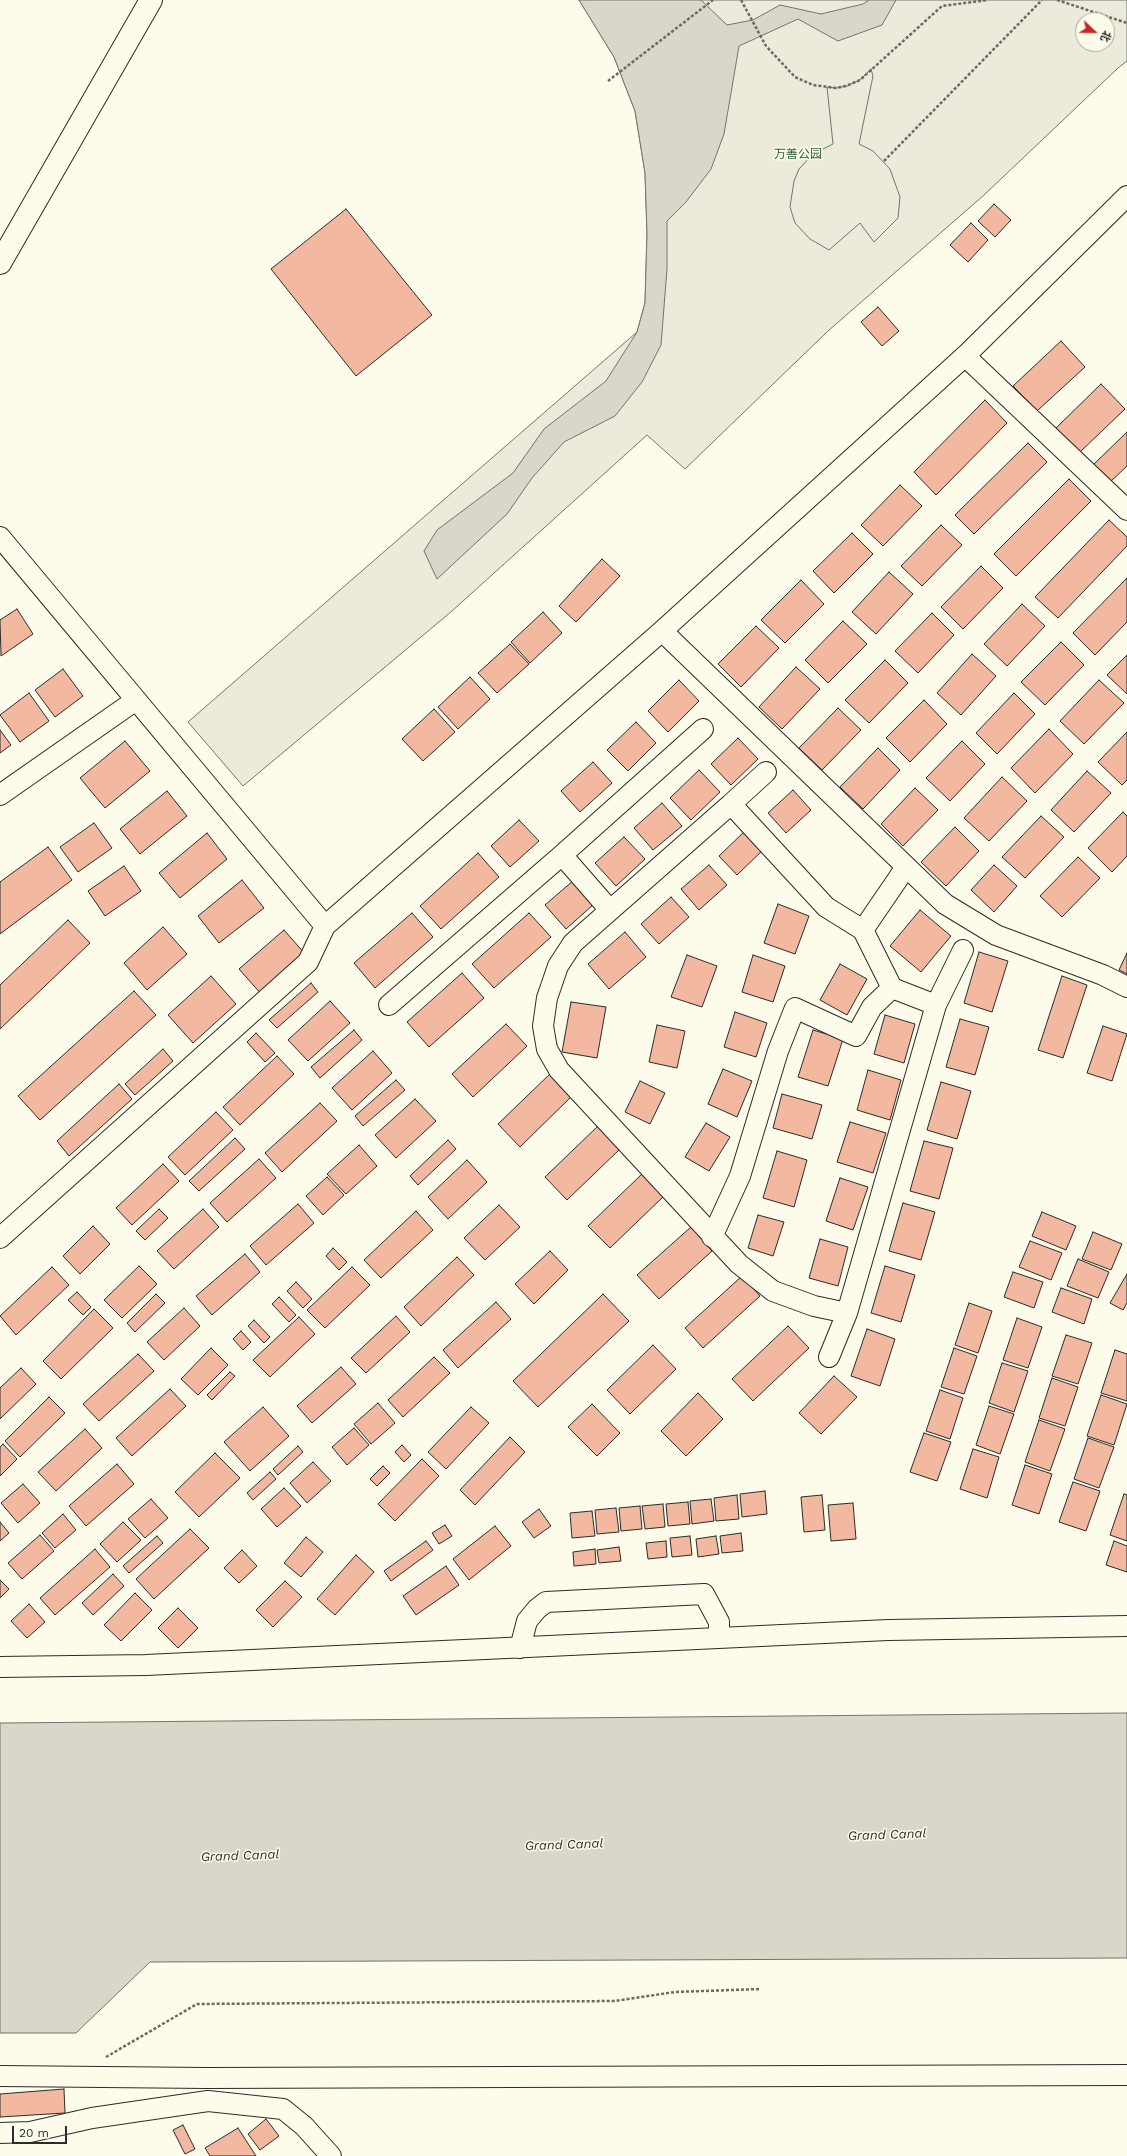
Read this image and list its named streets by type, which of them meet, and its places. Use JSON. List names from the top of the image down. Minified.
{"water":["Grand Canal"],"parks":["万善公园"],"scale_bar":"20 m","north":"right"}
